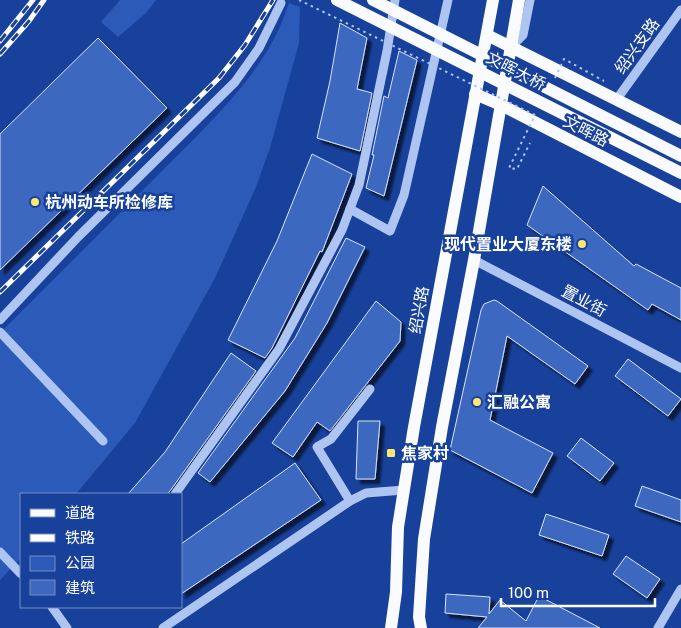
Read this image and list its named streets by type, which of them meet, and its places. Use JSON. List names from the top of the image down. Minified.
{"streets":{"main road":["文晖大桥","文晖路","绍兴路"],"street":["绍兴支路","置业街"]},"crossings":[["文晖路","绍兴路"]],"places":{"other":["杭州动车所检修库","现代置业大厦东楼","汇融公寓"],"transit":["焦家村"]},"legend":["道路","铁路","公园","建筑"],"scale_bar":"100 m"}
